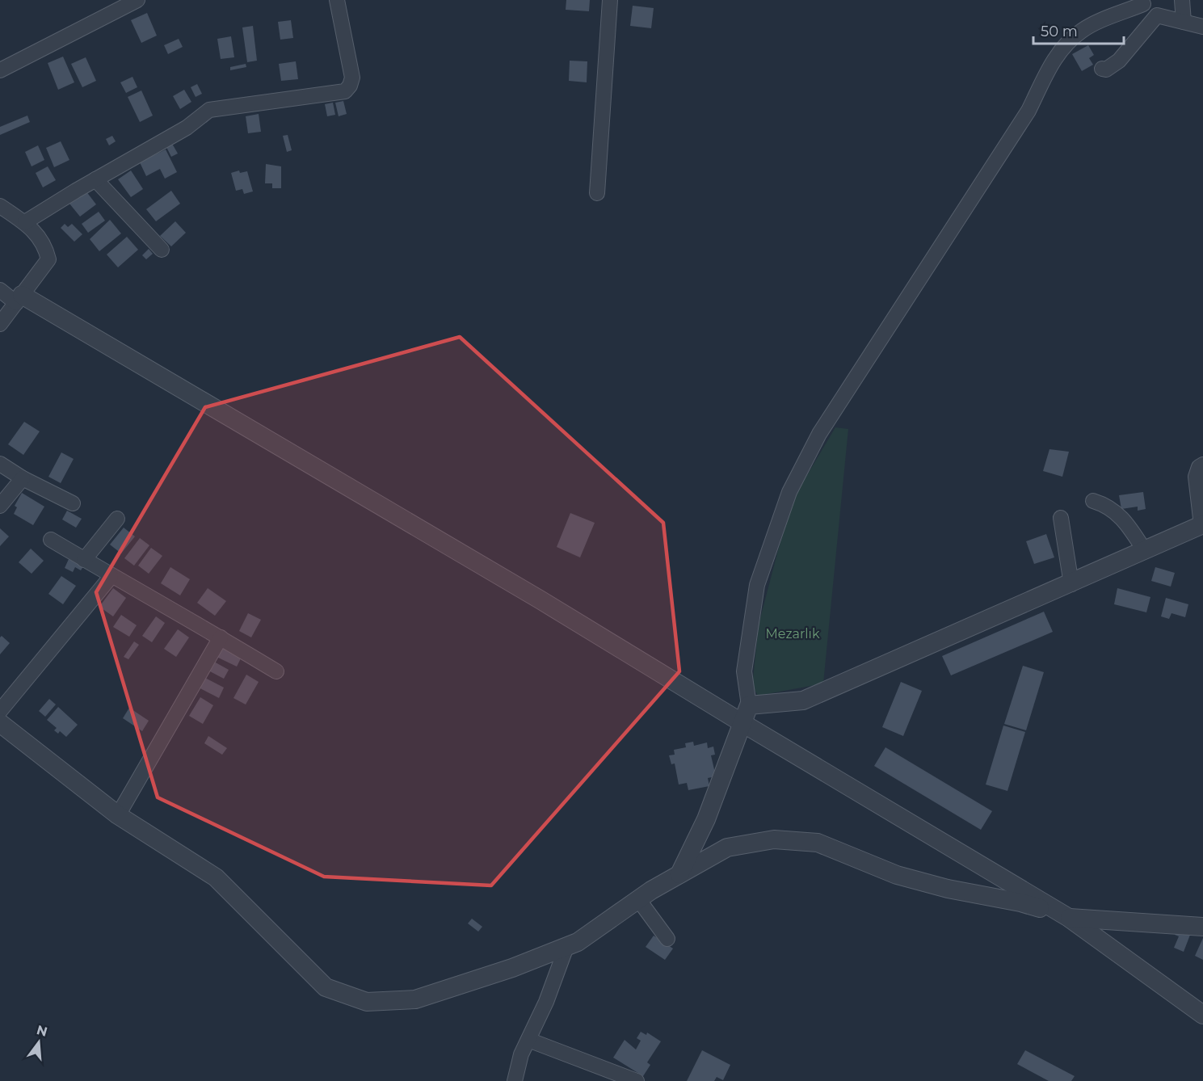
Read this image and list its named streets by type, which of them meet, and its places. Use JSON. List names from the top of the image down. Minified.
{"parks":["Mezarlık"],"scale_bar":"50 m","north":"top"}
